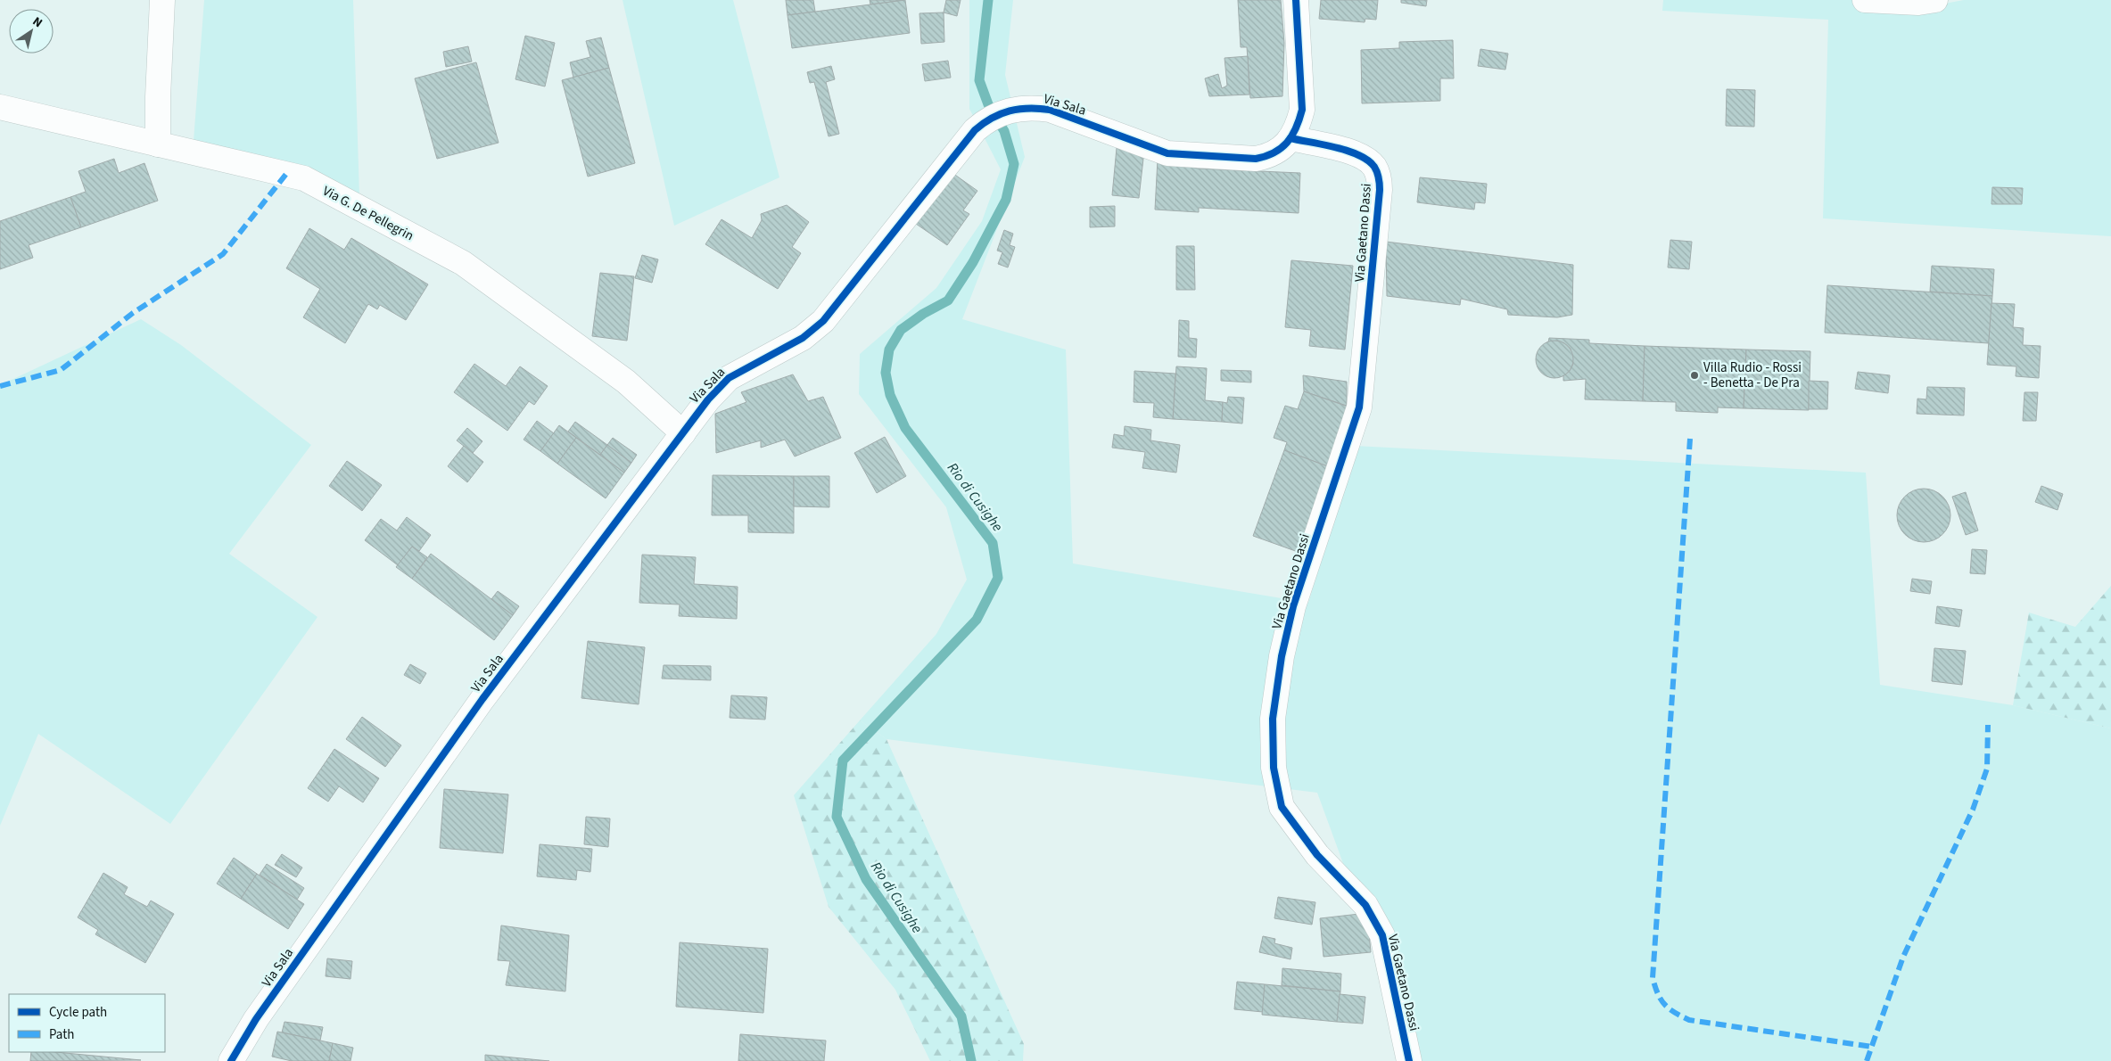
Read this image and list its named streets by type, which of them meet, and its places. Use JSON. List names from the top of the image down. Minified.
{"streets":{"street":["Via Sala","Via G. De Pellegrin","Via Gaetano Dassi"]},"crossings":[["Via Sala","Via G. De Pellegrin"],["Via Sala","Via Gaetano Dassi"]],"water":["Rio di Cusighe"],"places":["Villa Rudio - Rossi - Benetta - De Pra"],"legend":["Cycle path","Path"],"north":"top right"}
